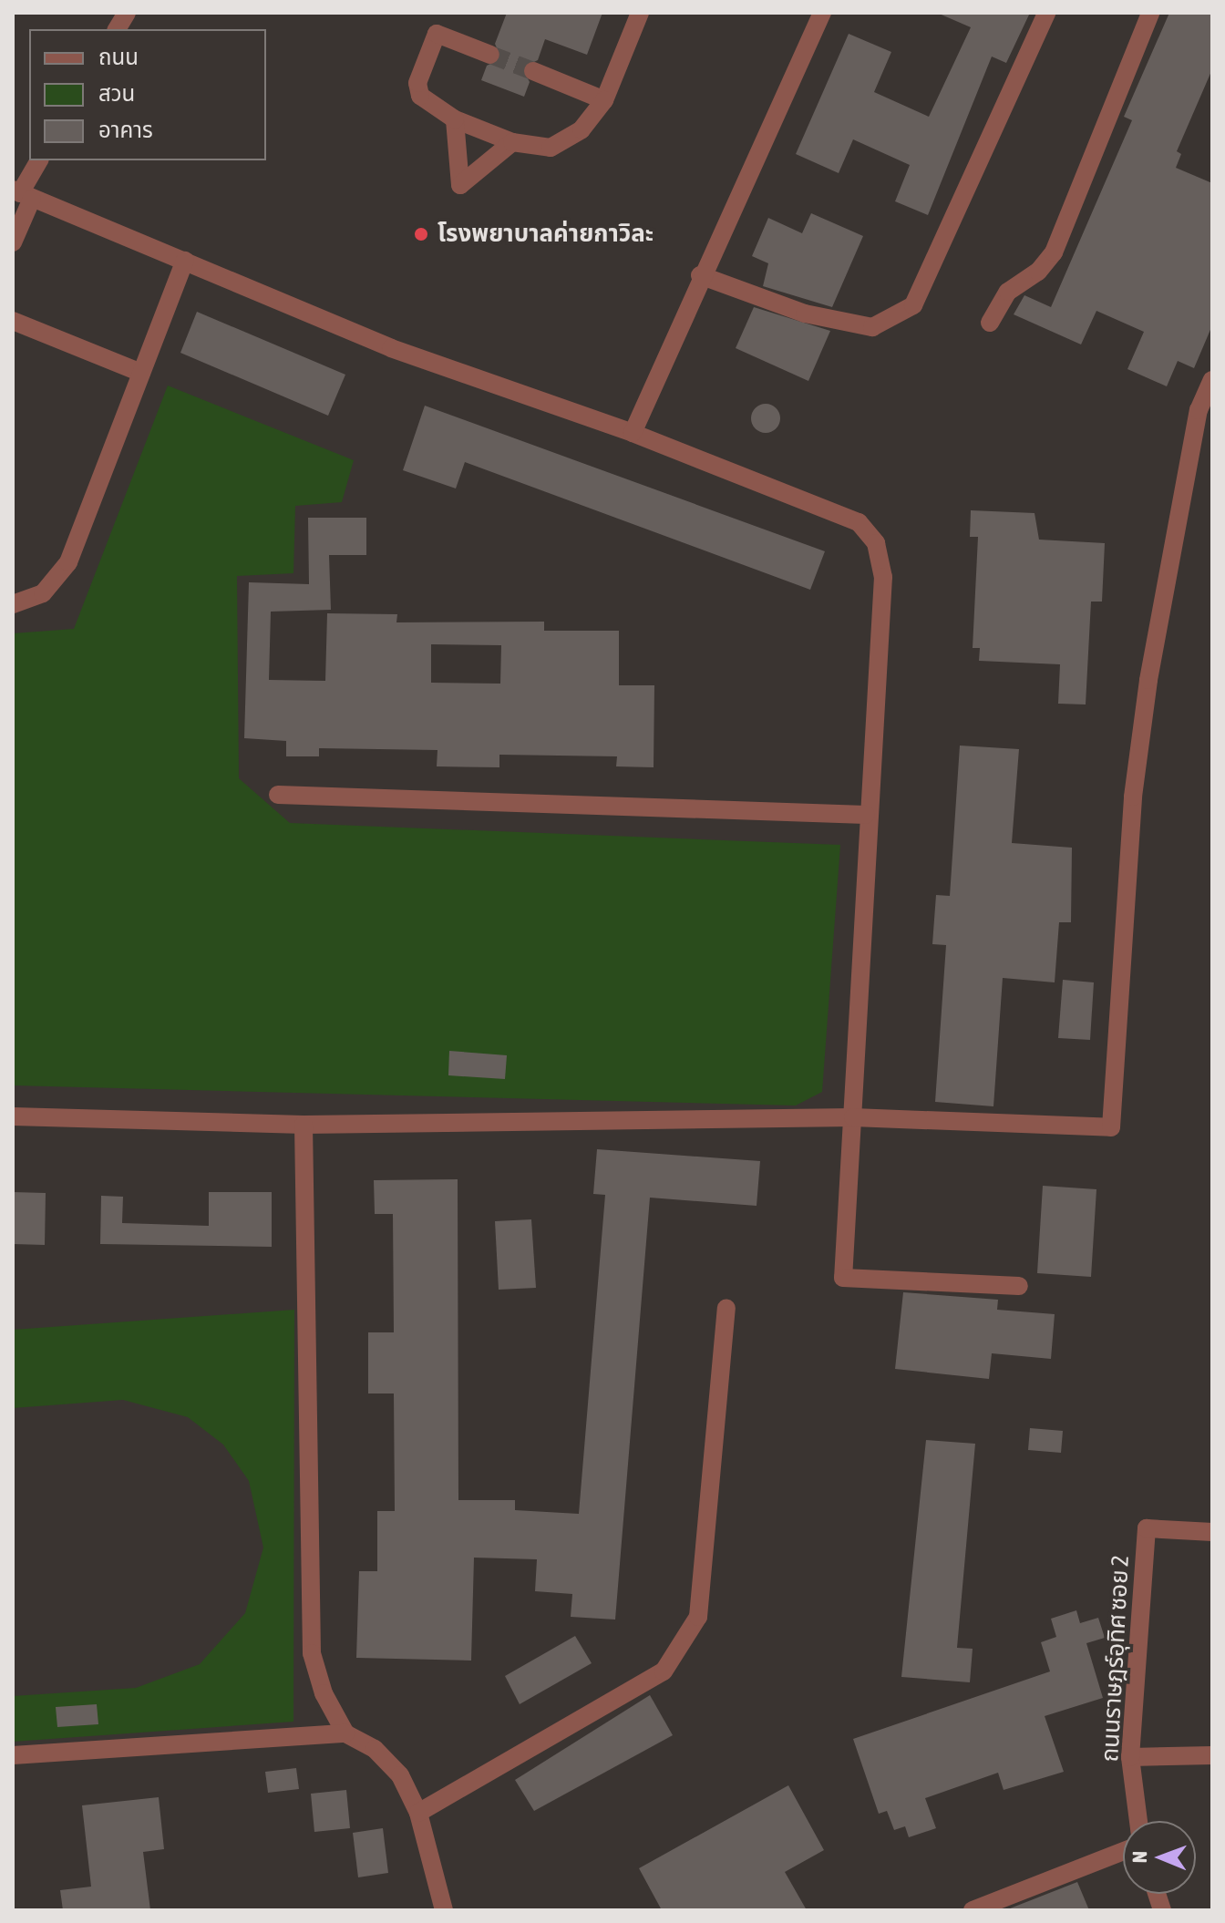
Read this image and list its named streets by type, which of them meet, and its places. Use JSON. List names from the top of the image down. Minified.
{"streets":{"street":["ถนนราษฎร์อุทิศ ซอย 2"]},"places":["โรงพยาบาลค่ายกาวิละ"],"legend":["ถนน","สวน","อาคาร"],"north":"left"}
